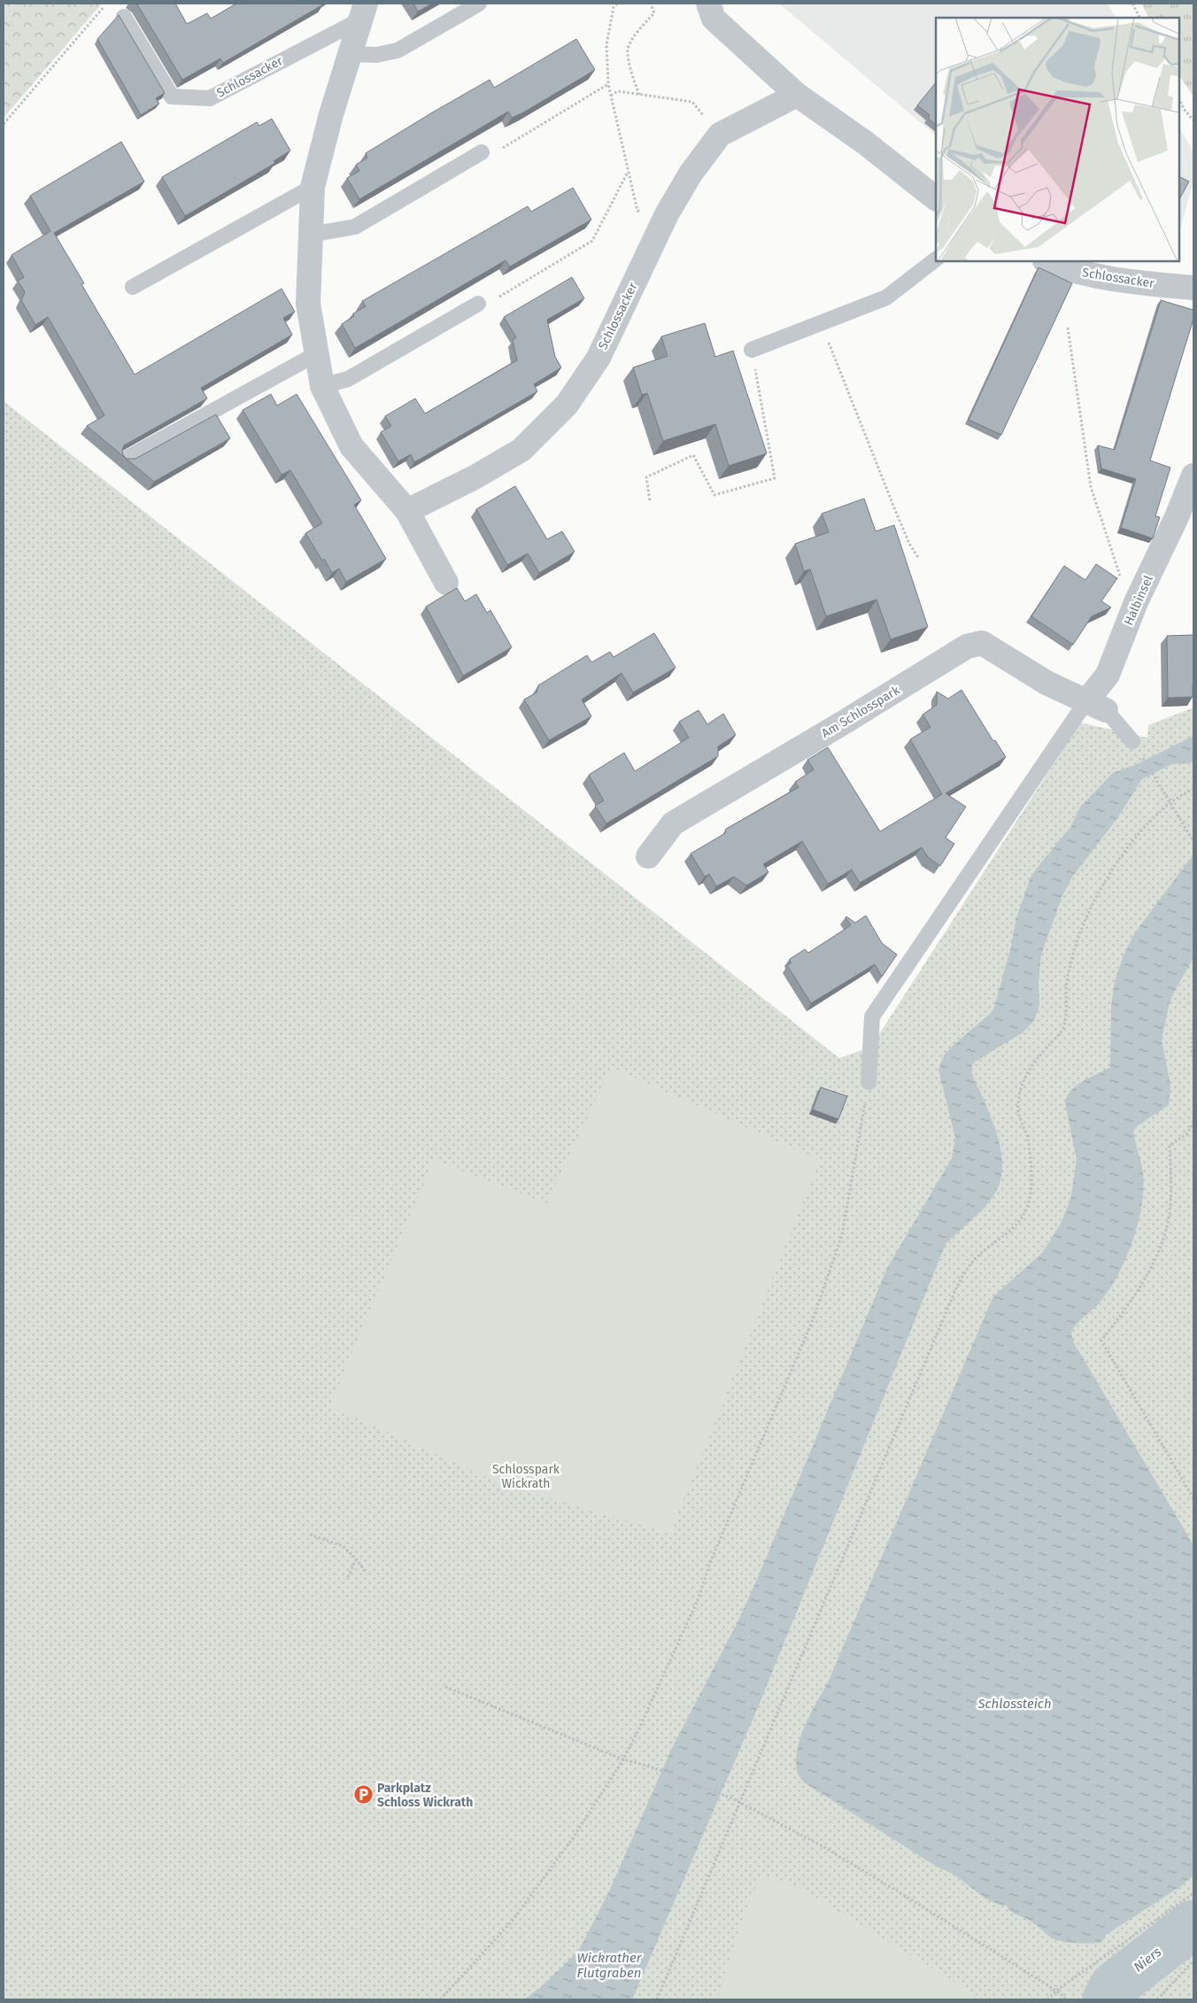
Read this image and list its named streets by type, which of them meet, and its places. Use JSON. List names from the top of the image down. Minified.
{"streets":{"street":["Schlossacker","Halbinsel","Am Schlosspark"]},"crossings":[["Halbinsel","Am Schlosspark"]],"water":["Schlossteich","Wickrather Flutgraben","Niers"],"parks":["Schlosspark Wickrath"],"places":{"parking":["Parkplatz Schloss Wickrath"]}}
